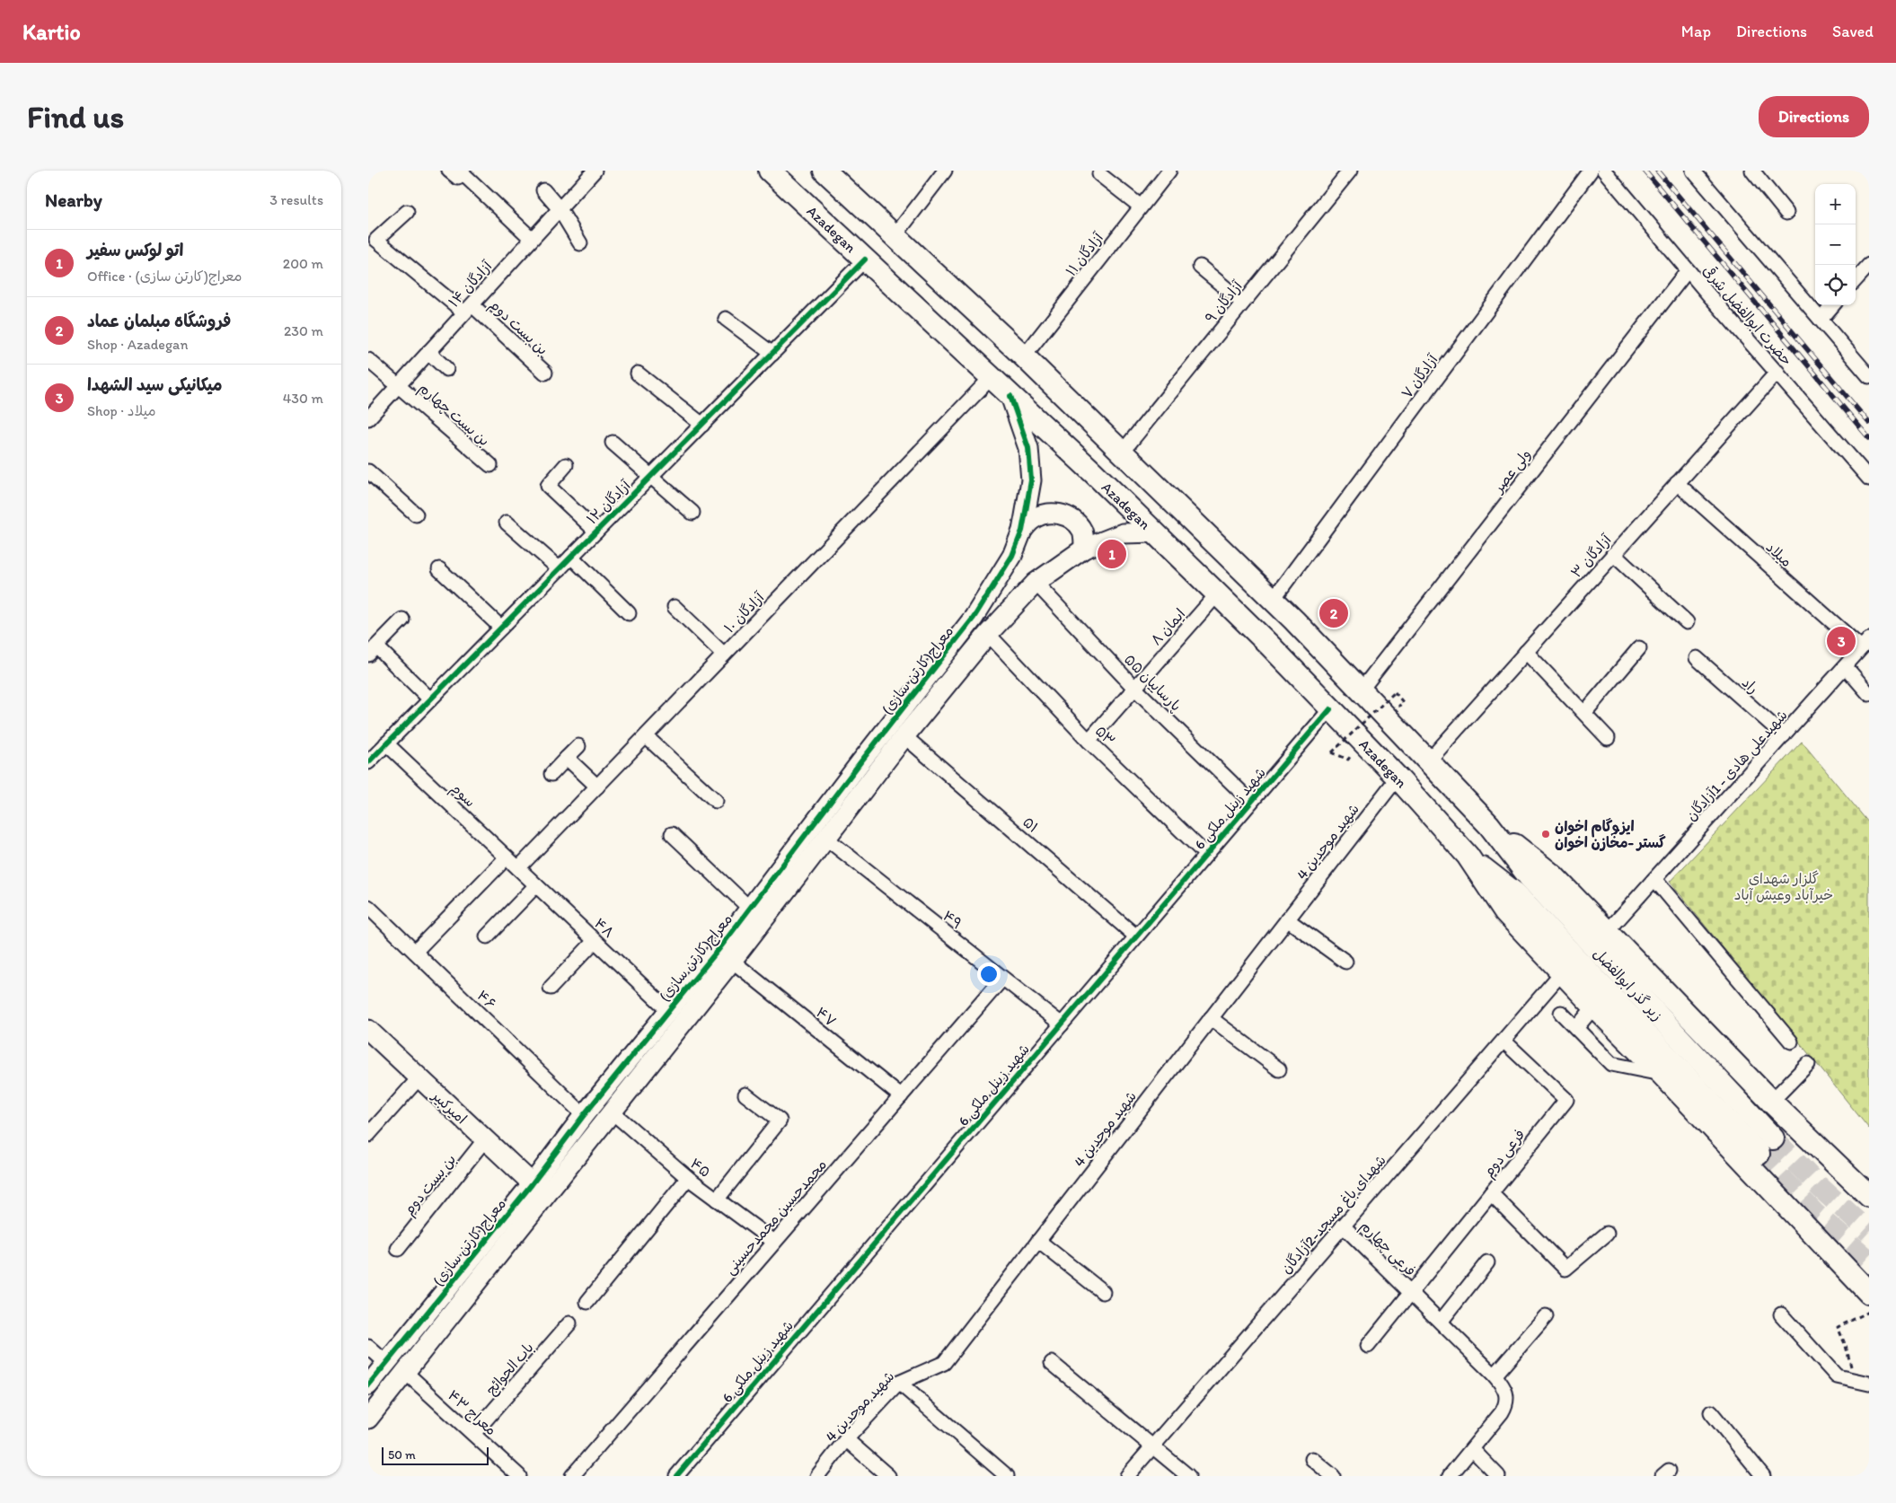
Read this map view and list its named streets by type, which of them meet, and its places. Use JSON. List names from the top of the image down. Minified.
{"streets":{"main road":["Azadegan","زیر گذر ابوالفضل"],"street":["۱۱ آزادگان","۱۴ آزادگان","۹ آزادگان","حضرت ابوالفضل شرقی","بن بست دوم","۷ آزادگان","بن بست چهارم","ولی عصر","۱۲ آزادگان","میلاد","۳ آزادگان","۱۰ آزادگان","۸ ایمان","معراج(کارتن سازی)","پارساییان ۵۵","راد","۵۳","شهیدعلی هادی - 1آزادگان","سوم","6 شهید زینل ملکی","۵۱","4 شهید موحدین","۴۹","۴۸","۴۶","۴۷","امیرکبیر","فرعی دوم","۴۵","شهدای‌ باغ مسجد-2آزادگان","محمدحسین محمدحسینی","فرعی چهارم","باب الحوائج","معراج ۴۳"]},"crossings":[["Azadegan","۱۲ آزادگان"],["Azadegan","۱۰ آزادگان"],["Azadegan","۸ ایمان"],["Azadegan","معراج(کارتن سازی)"],["Azadegan","6 شهید زینل ملکی"],["Azadegan","4 شهید موحدین"],["Azadegan","زیر گذر ابوالفضل"],["۱۴ آزادگان","بن بست دوم"],["۱۴ آزادگان","بن بست چهارم"],["حضرت ابوالفضل شرقی","ولی عصر"],["حضرت ابوالفضل شرقی","۳ آزادگان"],["بن بست دوم","امیرکبیر"],["۱۲ آزادگان","سوم"],["میلاد","۳ آزادگان"],["میلاد","شهیدعلی هادی - 1آزادگان"],["۱۰ آزادگان","سوم"],["۱۰ آزادگان","۴۸"],["۸ ایمان","پارساییان ۵۵"],["۸ ایمان","۵۳"],["معراج(کارتن سازی)","پارساییان ۵۵"],["معراج(کارتن سازی)","۵۳"],["معراج(کارتن سازی)","۵۱"],["معراج(کارتن سازی)","۴۹"],["معراج(کارتن سازی)","۴۸"],["معراج(کارتن سازی)","۴۶"],["معراج(کارتن سازی)","۴۷"],["معراج(کارتن سازی)","امیرکبیر"],["معراج(کارتن سازی)","۴۵"],["معراج(کارتن سازی)","معراج ۴۳"],["پارساییان ۵۵","6 شهید زینل ملکی"],["راد","شهیدعلی هادی - 1آزادگان"],["۵۳","6 شهید زینل ملکی"],["سوم","۴۸"],["6 شهید زینل ملکی","۵۱"],["6 شهید زینل ملکی","۴۹"],["۴۹","محمدحسین محمدحسینی"],["۴۷","محمدحسین محمدحسینی"],["فرعی دوم","شهدای‌ باغ مسجد-2آزادگان"],["فرعی دوم","فرعی چهارم"],["۴۵","محمدحسین محمدحسینی"],["شهدای‌ باغ مسجد-2آزادگان","فرعی چهارم"],["باب الحوائج","معراج ۴۳"]],"parks":["گلزار شهدای خیرآباد وعیش آباد"],"places":["ایزوگام اخوان گستر -مخازن اخوان"],"scale_bar":"50 m","page":{"header":"Kartio","nav":["Map","Directions","Saved"],"buttons":"Directions","title":"Find us","heading":["Nearby","3 results"],"map_buttons":["+","−"],"list":[{"mark":"1","name":"اتو لوکس سفیر","note":"Office · معراج(کارتن سازی)","value":"200 m"},{"mark":"2","name":"فروشگاه مبلمان عماد","note":"Shop · Azadegan","value":"230 m"},{"mark":"3","name":"میکانیکی سید الشهدا","note":"Shop · میلاد","value":"430 m"}],"pins":["1","2","3"],"scale":"50 m"}}
